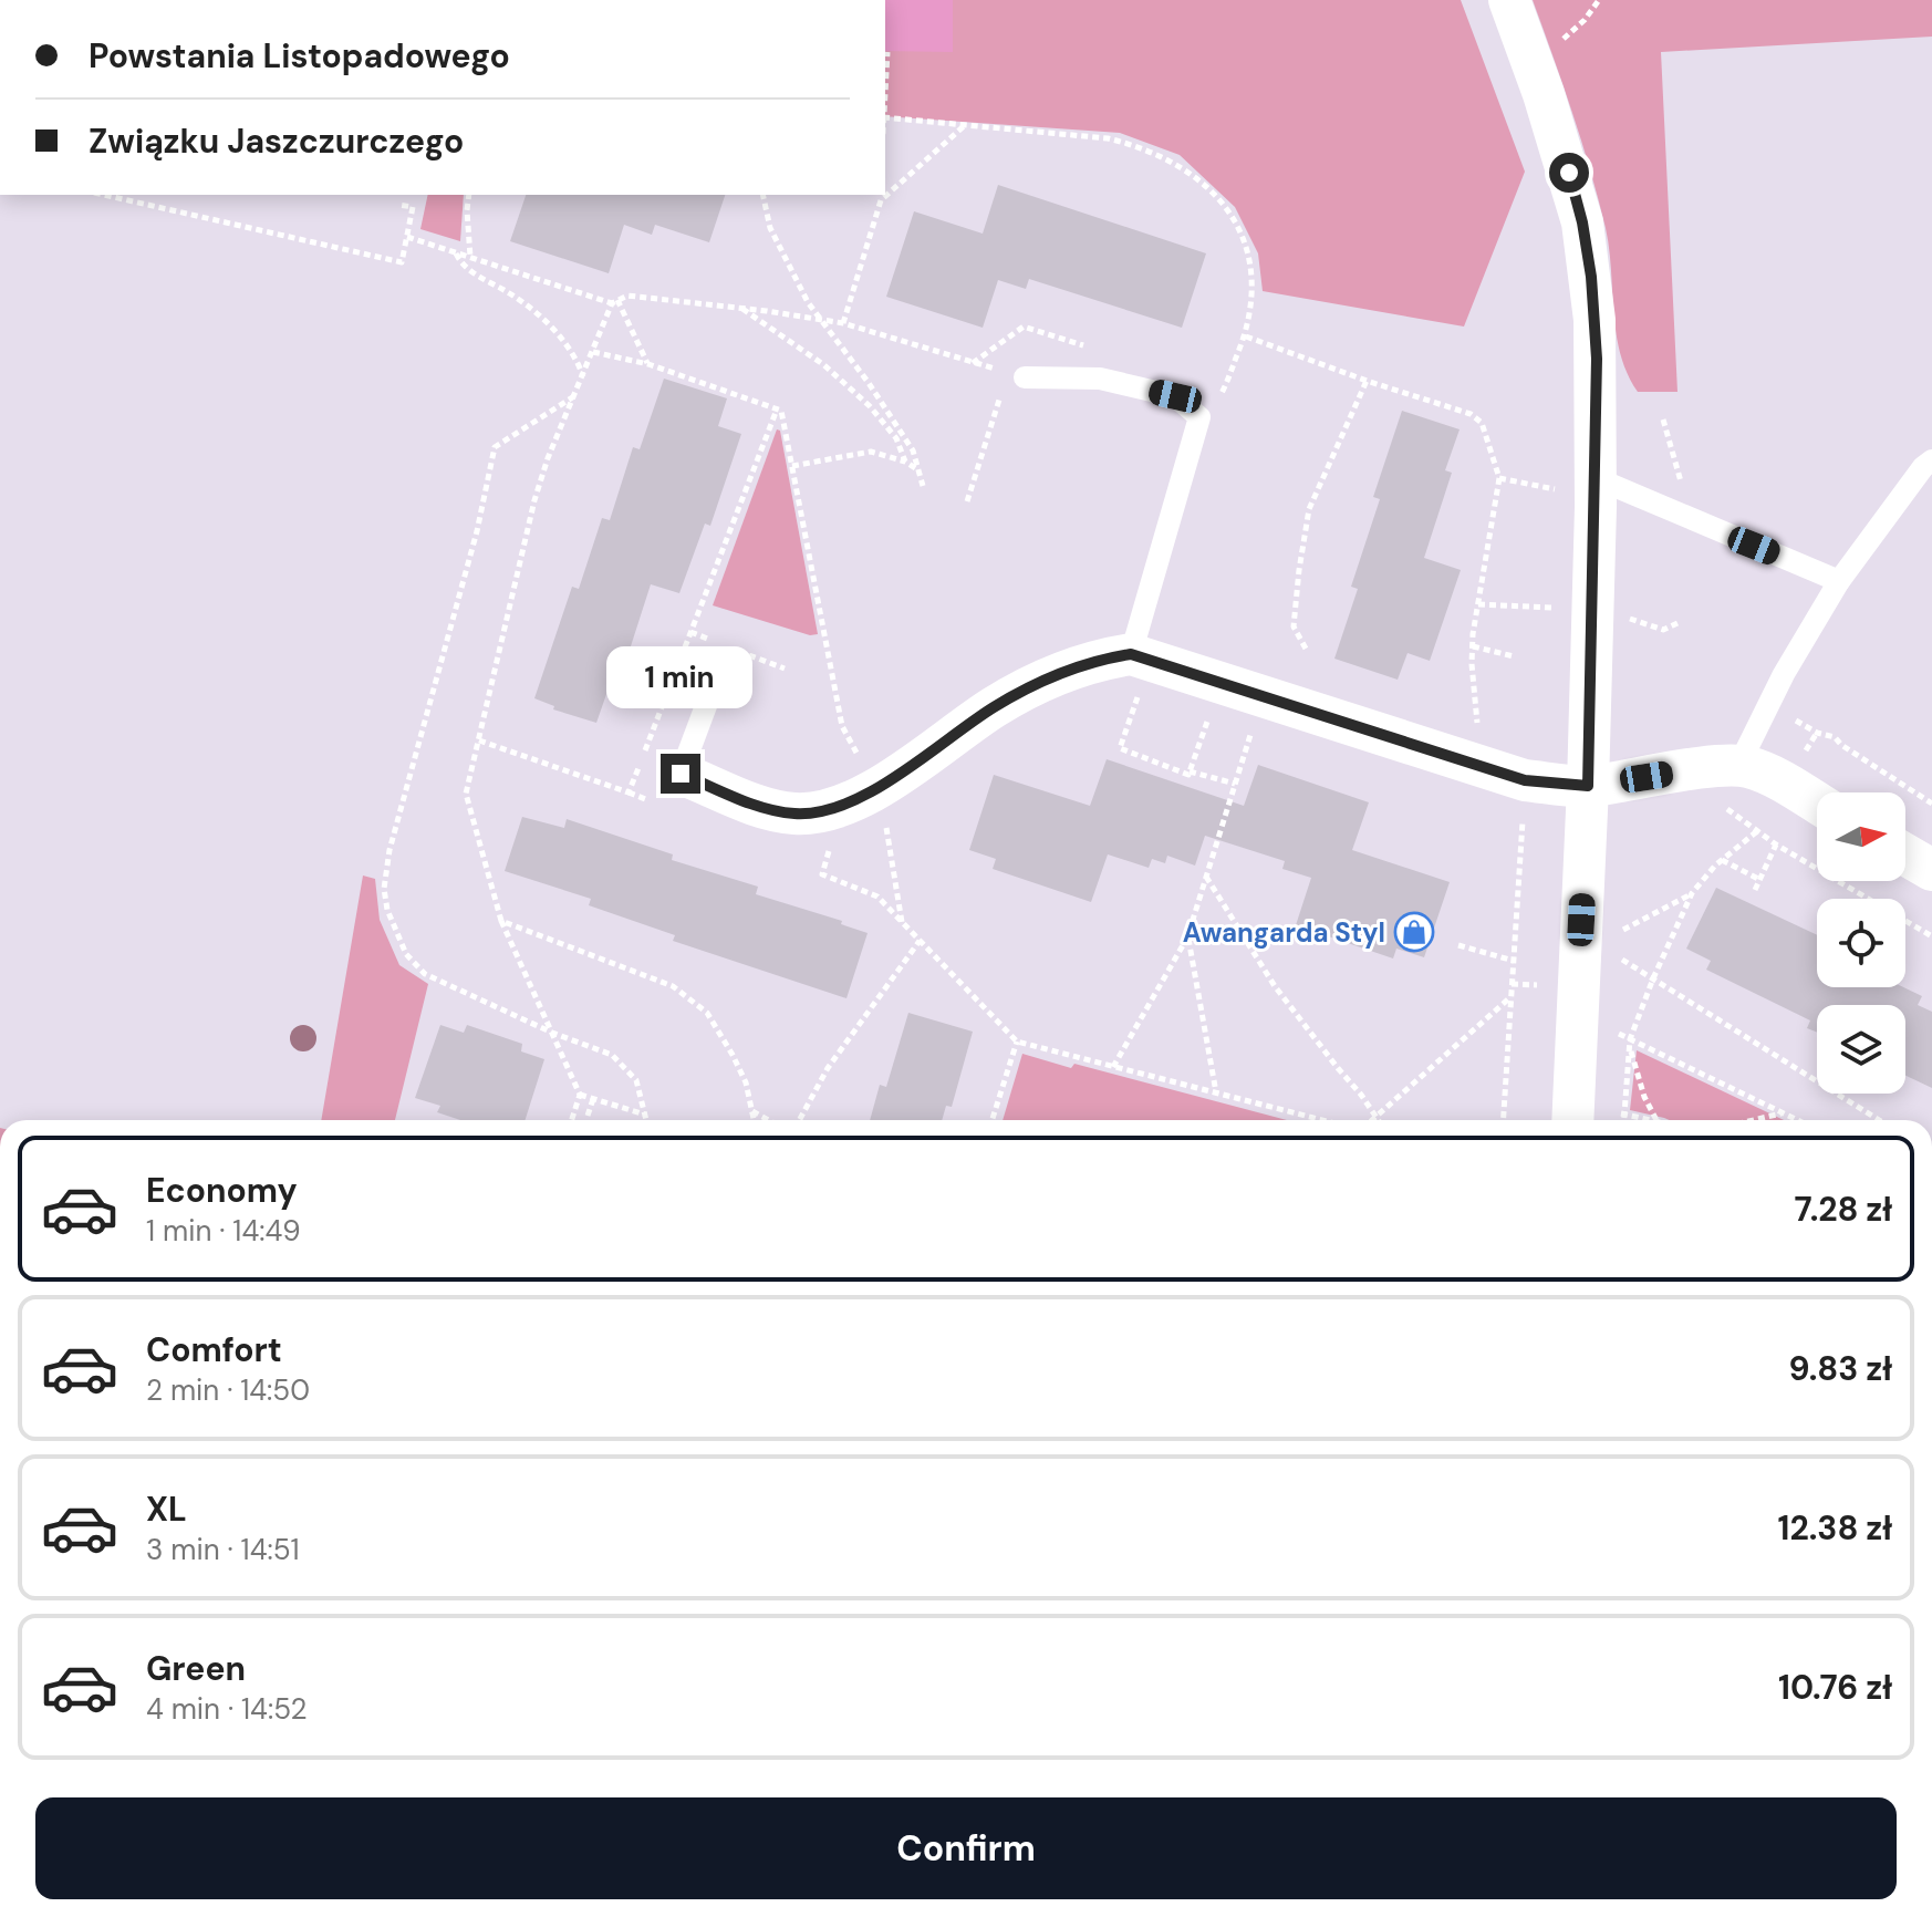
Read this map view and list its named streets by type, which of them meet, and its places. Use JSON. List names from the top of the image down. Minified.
{"places":{"shop":["Awangarda Styl"]},"north":"right","page":{"banner":["Powstania Listopadowego","Związku Jaszczurczego"],"bubble":"1 min","list":[{"name":"Economy","note":"1 min · 14:49","value":"7.28 zł"},{"name":"Comfort","note":"2 min · 14:50","value":"9.83 zł"},{"name":"XL","note":"3 min · 14:51","value":"12.38 zł"},{"name":"Green","note":"4 min · 14:52","value":"10.76 zł"}],"buttons":"Confirm"}}
